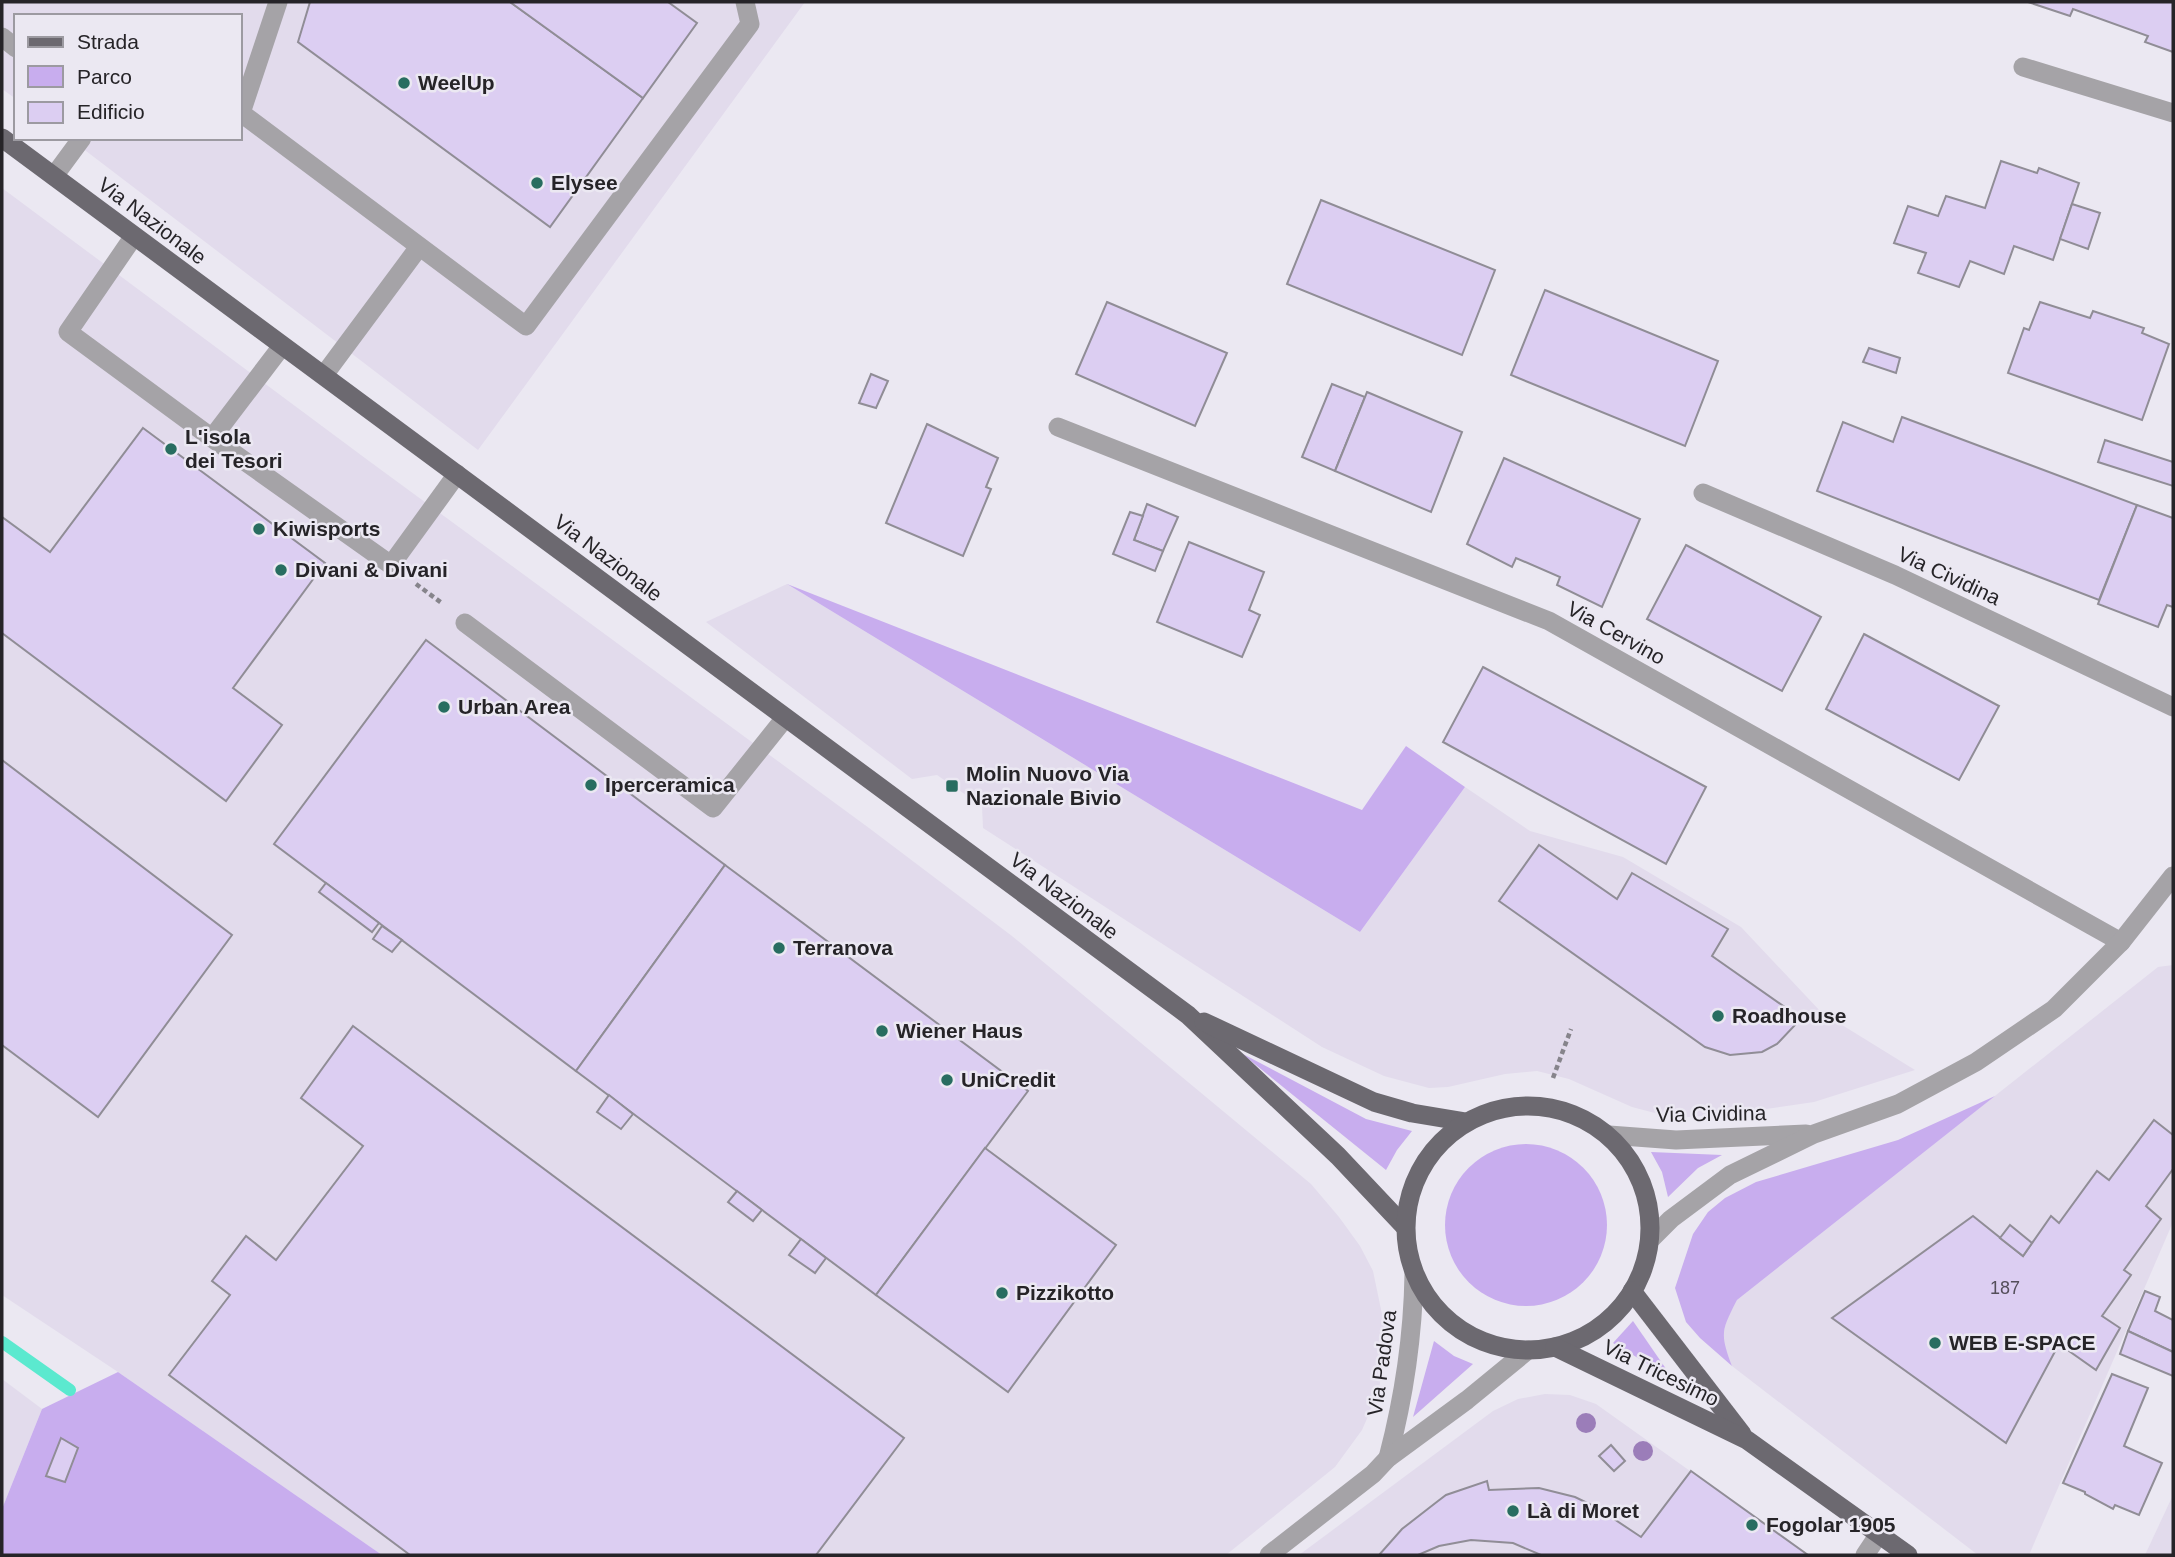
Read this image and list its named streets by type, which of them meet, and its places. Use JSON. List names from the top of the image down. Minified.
{"streets":{"main road":["Via Nazionale","Via Tricesimo"],"street":["Via Cividina","Via Cervino","Via Padova"]},"crossings":[["Via Nazionale","Via Cividina"],["Via Nazionale","Via Padova"],["Via Nazionale","Via Tricesimo"],["Via Cividina","Via Cervino"],["Via Cividina","Via Padova"],["Via Cividina","Via Tricesimo"],["Via Padova","Via Tricesimo"]],"places":{"other":["WeelUp","Elysee","L'isola dei Tesori","Kiwisports","Divani & Divani","Urban Area","Iperceramica","Terranova","Roadhouse","Wiener Haus","UniCredit","Pizzikotto","WEB E-SPACE","Là di Moret","Fogolar 1905"],"transit":["Molin Nuovo Via Nazionale Bivio"]},"house_numbers":["187"],"legend":["Strada","Parco","Edificio"]}
